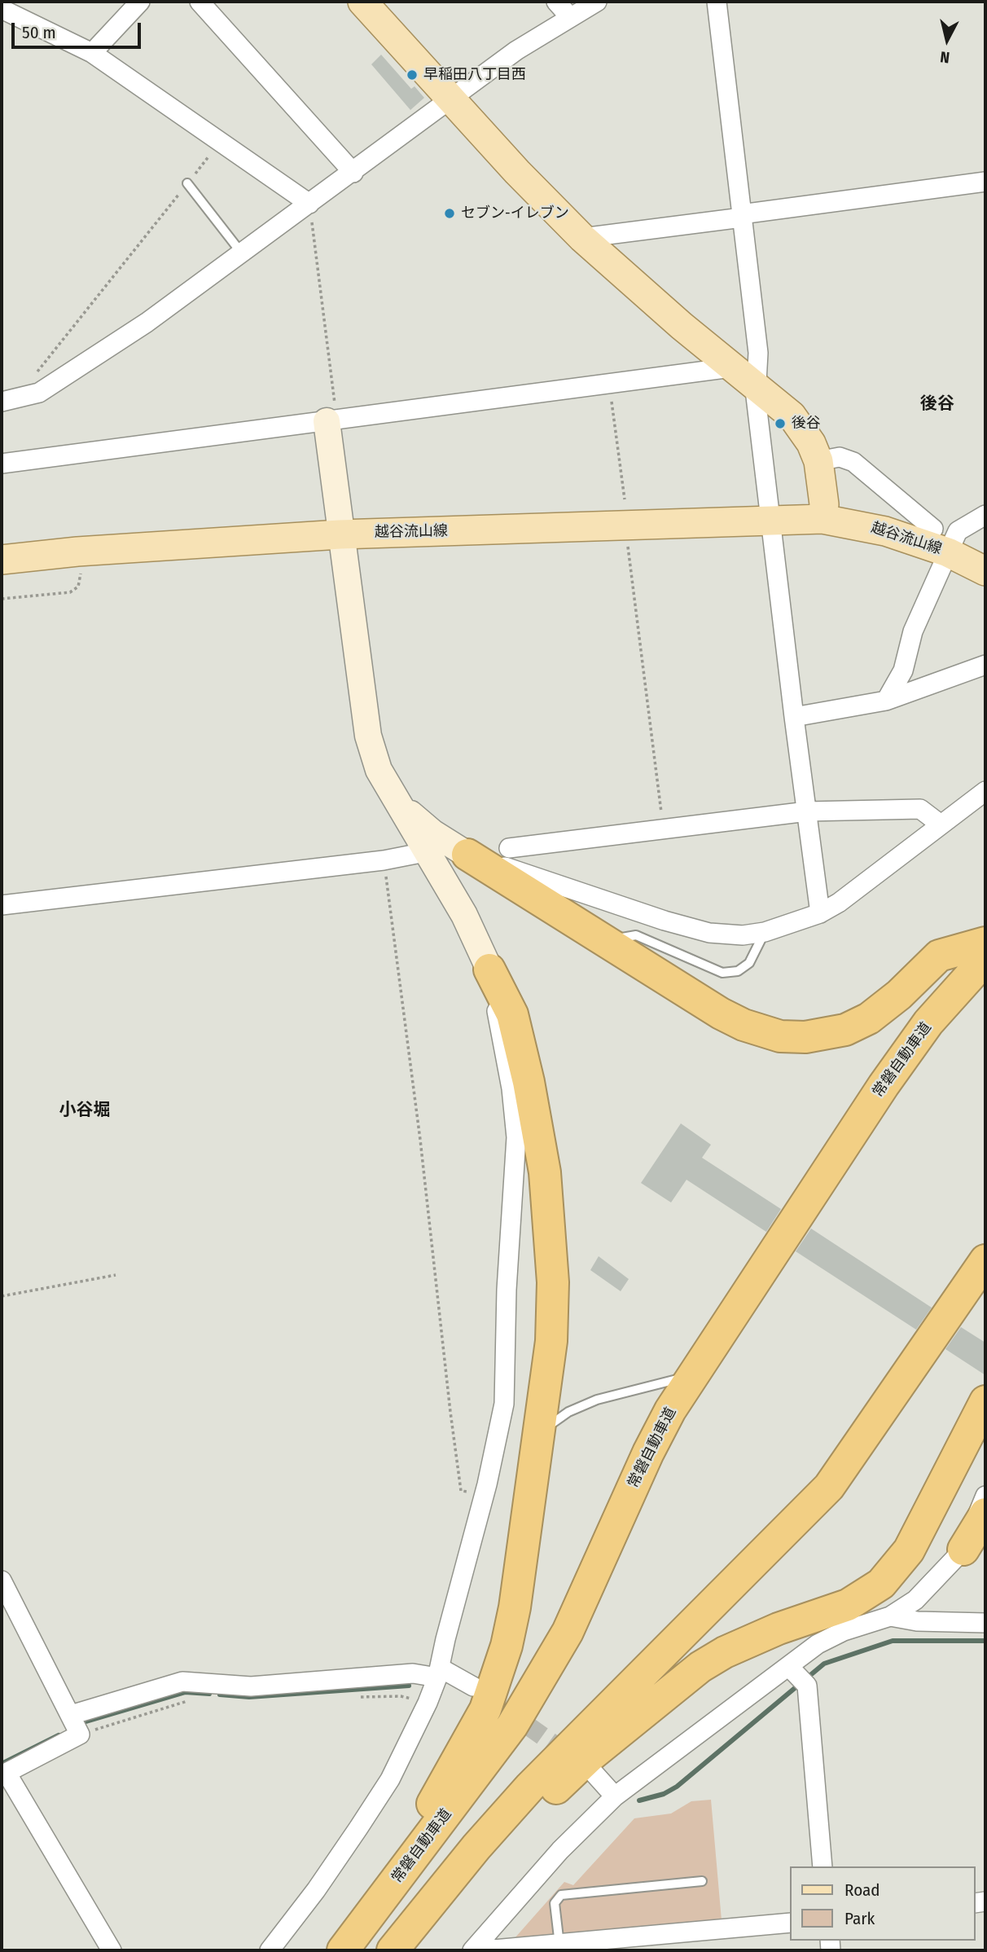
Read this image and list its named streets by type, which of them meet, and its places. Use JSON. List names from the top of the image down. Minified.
{"streets":{"highway":["常磐自動車道"],"main road":["越谷流山線"]},"districts":["後谷","小谷堀"],"places":["早稲田八丁目西","セブン-イレブン","後谷"],"legend":["Road","Park"],"scale_bar":"50 m","north":"bottom"}
